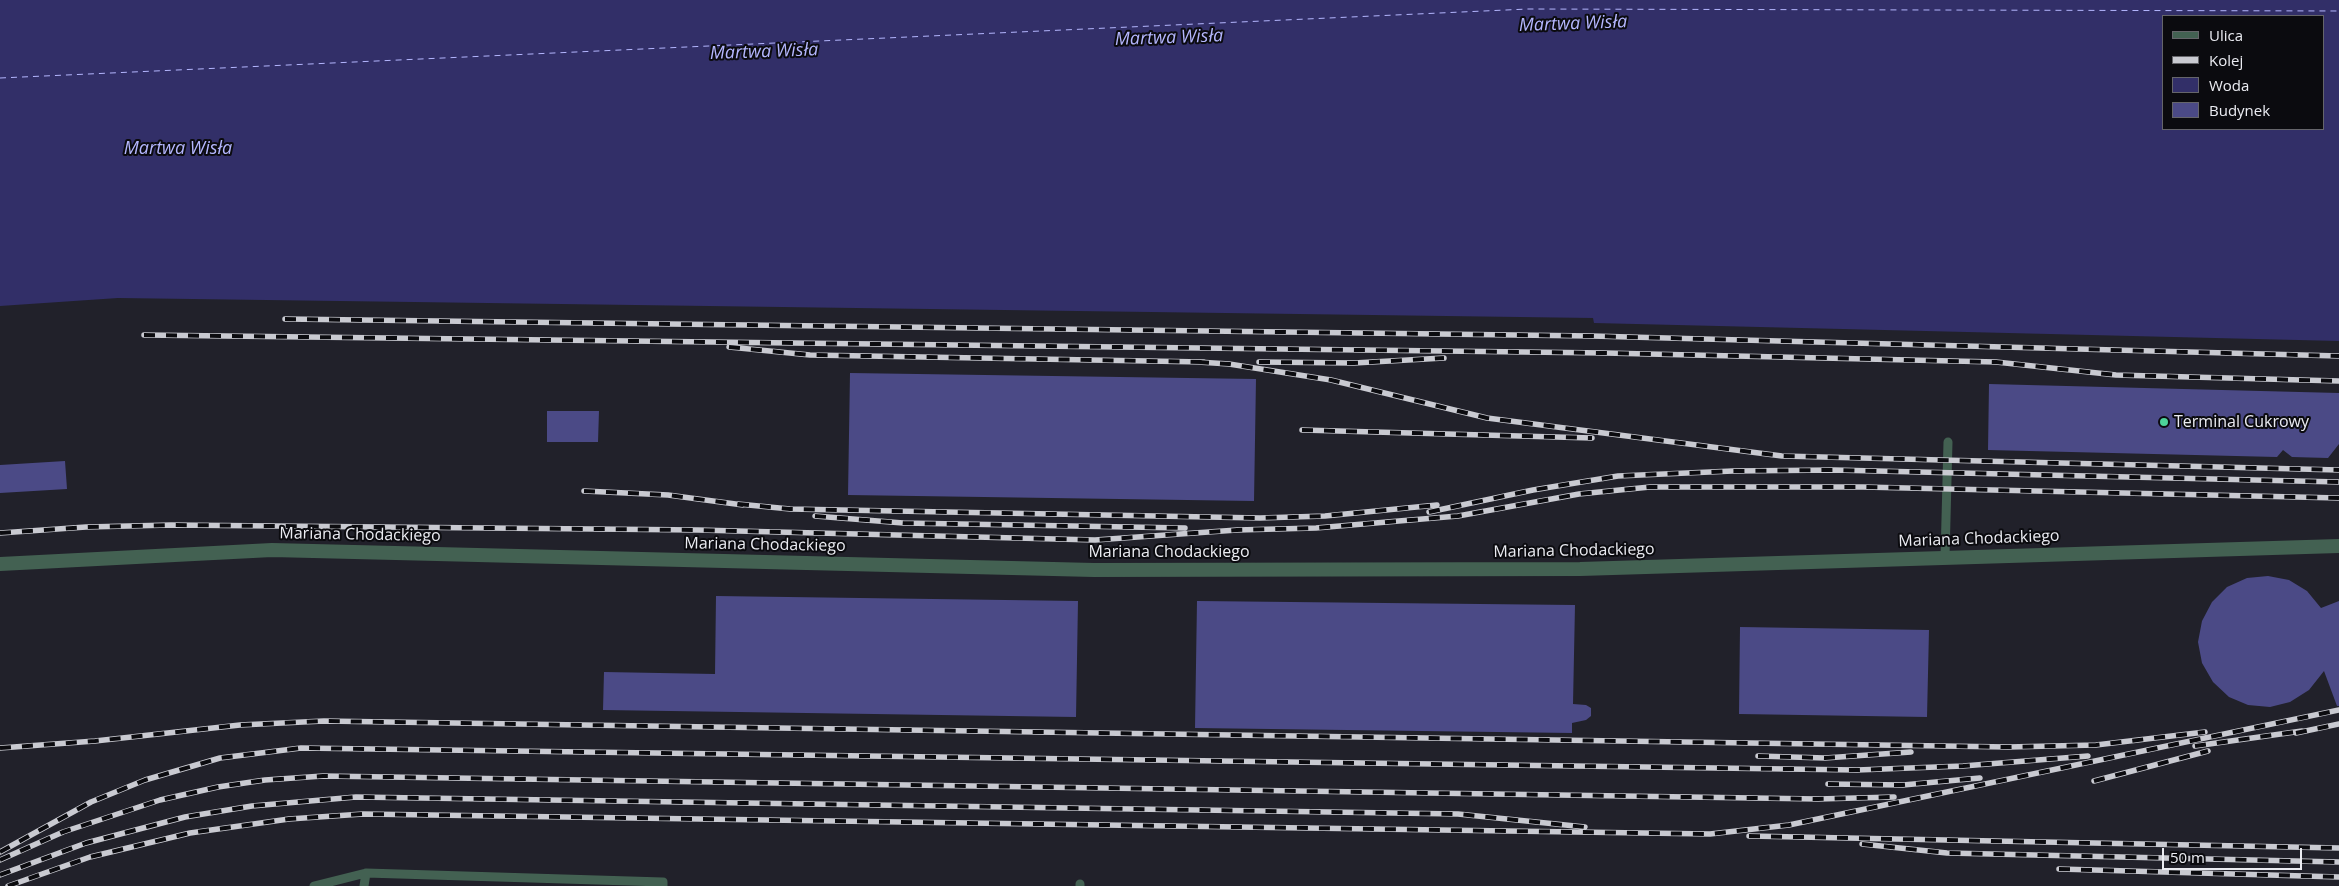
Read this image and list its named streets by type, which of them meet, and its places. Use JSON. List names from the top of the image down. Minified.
{"streets":{"street":["Mariana Chodackiego"]},"water":["Martwa Wisła"],"places":["Terminal Cukrowy"],"legend":["Ulica","Kolej","Woda","Budynek"],"scale_bar":"50 m"}
